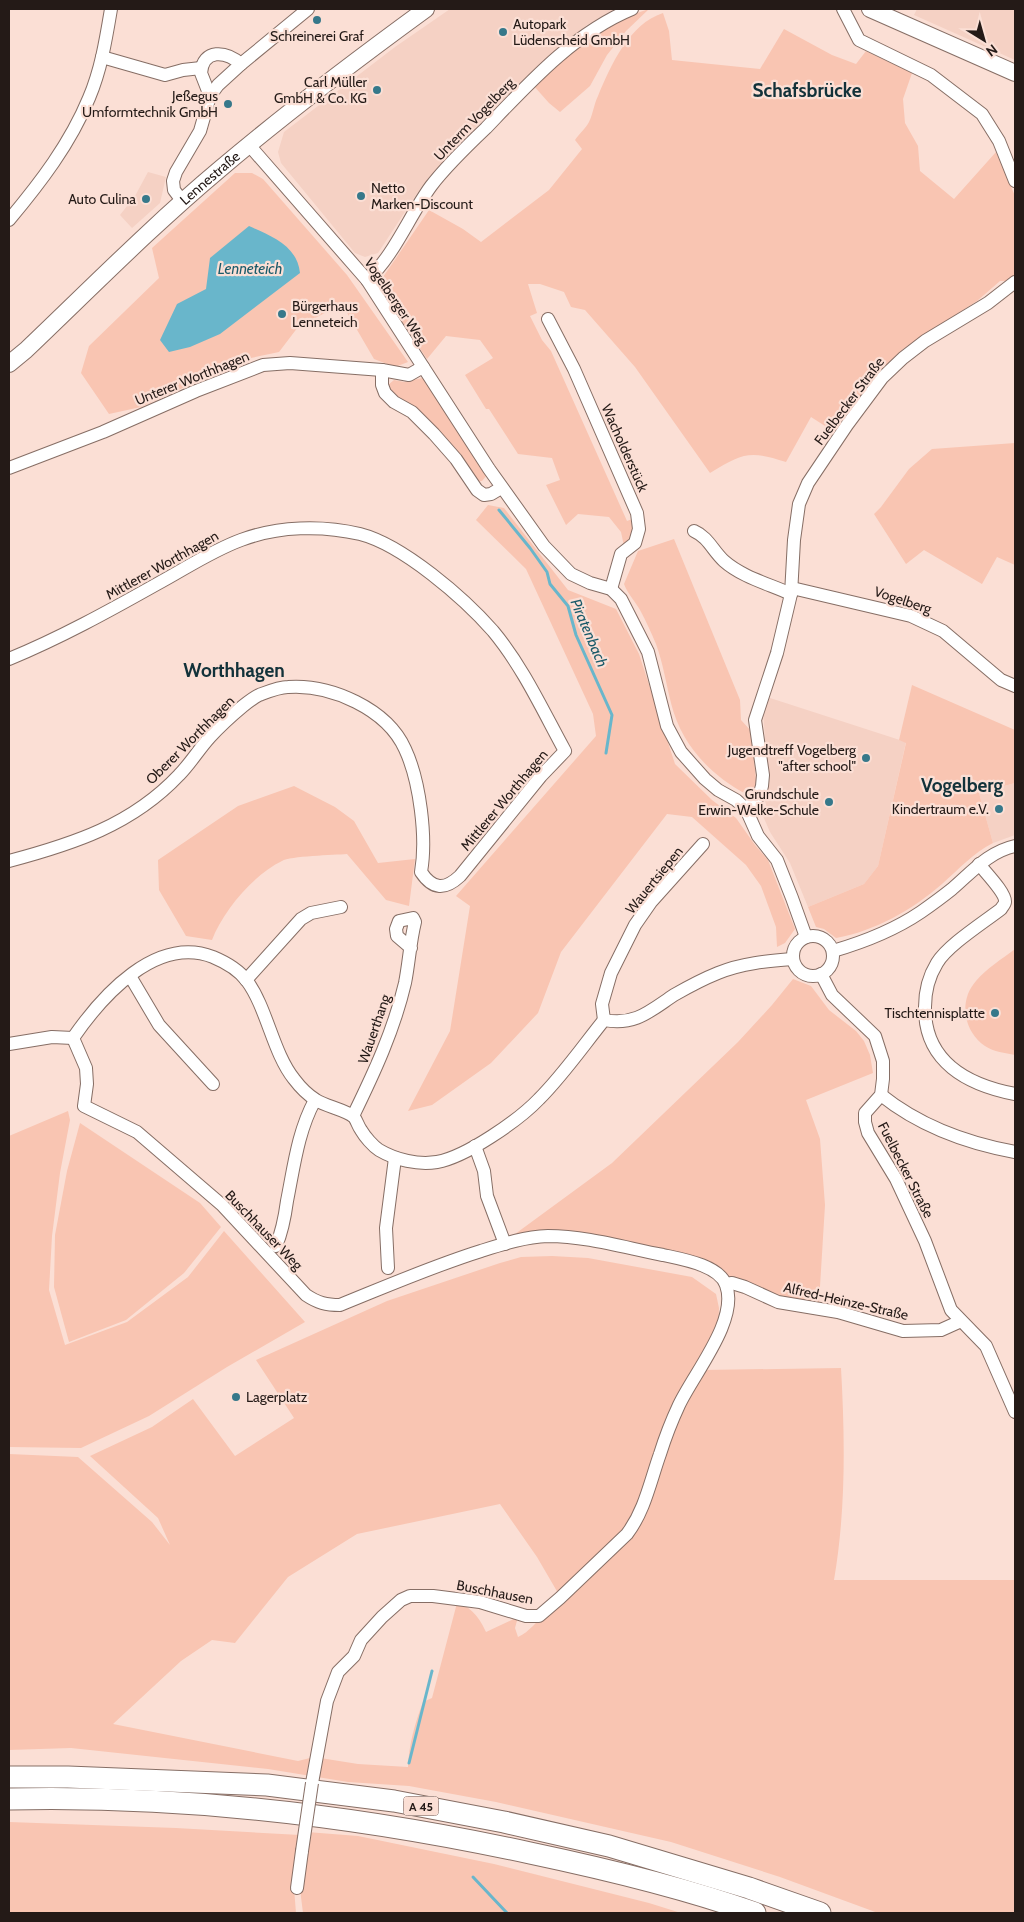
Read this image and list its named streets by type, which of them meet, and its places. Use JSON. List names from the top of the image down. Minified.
{"streets":{"highway":["A 45"],"main road":["Lennestraße"],"street":["Unterm Vogelberg","Vogelberger Weg","Unterer Worthhagen","Fuelbecker Straße","Wacholderstück","Mittlerer Worthhagen","Vogelberg","Oberer Worthhagen","Wauertsiepen","Wauerthang","Buschhauser Weg","Alfred-Heinze-Straße","Buschhausen"]},"crossings":[["Unterm Vogelberg","Vogelberger Weg"],["Lennestraße","Vogelberger Weg"],["Vogelberger Weg","Unterer Worthhagen"],["Vogelberger Weg","Wacholderstück"],["Fuelbecker Straße","Vogelberg"],["Fuelbecker Straße","Alfred-Heinze-Straße"],["Mittlerer Worthhagen","Oberer Worthhagen"],["Buschhauser Weg","Alfred-Heinze-Straße"],["Buschhauser Weg","Buschhausen"],["Alfred-Heinze-Straße","Buschhausen"]],"districts":["Schafsbrücke","Worthhagen","Vogelberg"],"water":["Lenneteich","Piratenbach"],"places":["Schreinerei Graf","Autopark Lüdenscheid GmbH","Carl Müller GmbH & Co. KG","Jeßegus Umformtechnik GmbH","Netto Marken-Discount","Auto Culina","Bürgerhaus Lenneteich","Jugendtreff Vogelberg \"after school\"","Grundschule Erwin-Welke-Schule","Kindertraum e.V.","Tischtennisplatte","Lagerplatz"],"north":"bottom right"}
